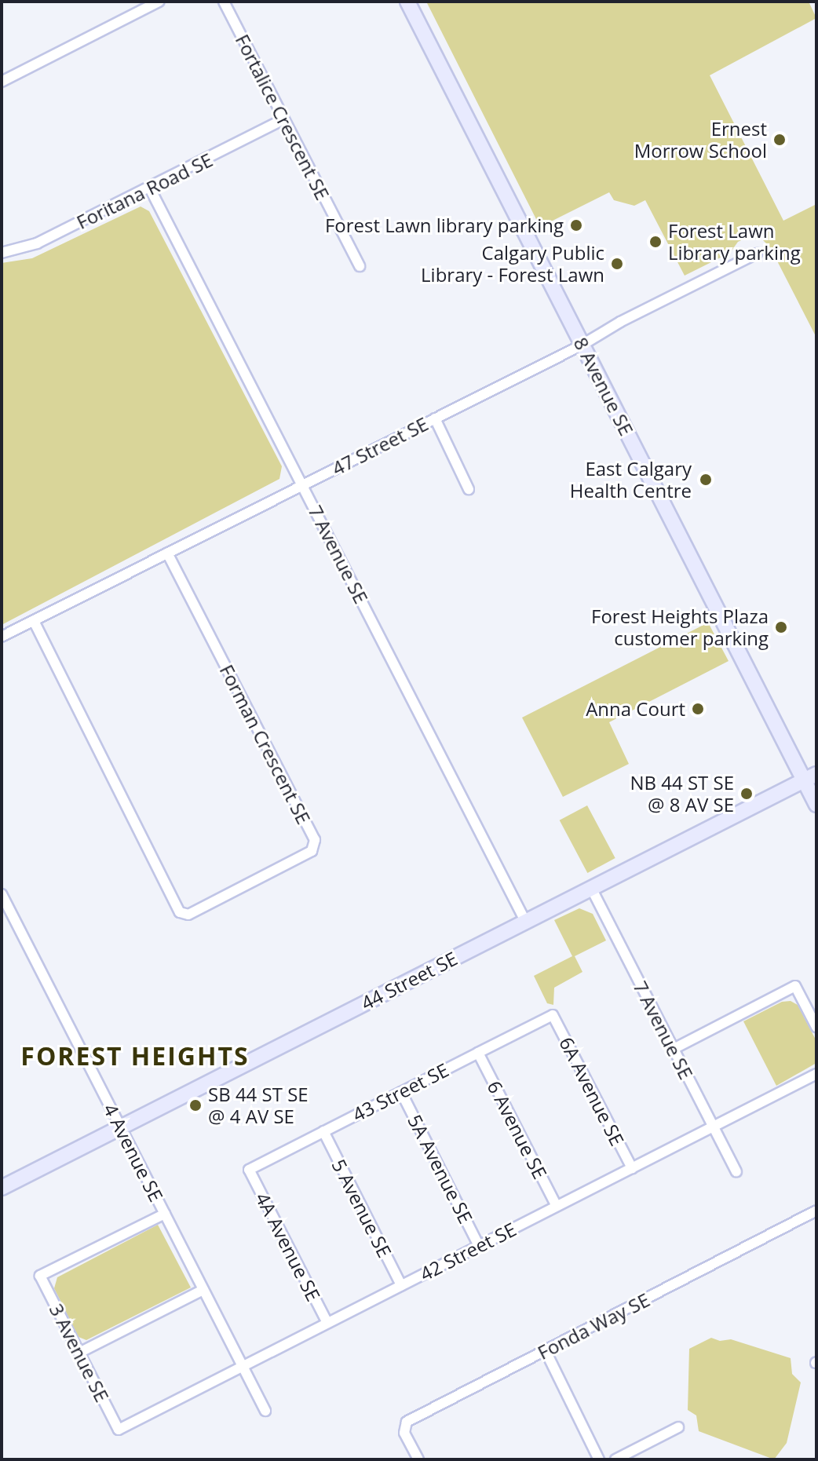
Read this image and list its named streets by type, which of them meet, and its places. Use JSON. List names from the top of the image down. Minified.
{"streets":{"street":["Fortalice Crescent SE","Foritana Road SE","8 Avenue SE","47 Street SE","7 Avenue SE","Forman Crescent SE","44 Street SE","6A Avenue SE","43 Street SE","6 Avenue SE","4 Avenue SE","5A Avenue SE","5 Avenue SE","4A Avenue SE","42 Street SE","Fonda Way SE","3 Avenue SE"]},"crossings":[["Fortalice Crescent SE","Foritana Road SE"],["Foritana Road SE","7 Avenue SE"],["8 Avenue SE","47 Street SE"],["8 Avenue SE","44 Street SE"],["47 Street SE","7 Avenue SE"],["47 Street SE","Forman Crescent SE"],["7 Avenue SE","44 Street SE"],["7 Avenue SE","42 Street SE"],["44 Street SE","4 Avenue SE"],["6A Avenue SE","43 Street SE"],["6A Avenue SE","42 Street SE"],["43 Street SE","6 Avenue SE"],["43 Street SE","5A Avenue SE"],["43 Street SE","5 Avenue SE"],["43 Street SE","4A Avenue SE"],["6 Avenue SE","42 Street SE"],["4 Avenue SE","42 Street SE"],["4 Avenue SE","3 Avenue SE"],["5A Avenue SE","42 Street SE"],["5 Avenue SE","42 Street SE"],["4A Avenue SE","42 Street SE"],["42 Street SE","3 Avenue SE"]],"districts":["FOREST HEIGHTS"],"places":["Ernest Morrow School","Forest Lawn library parking","Forest Lawn Library parking","Calgary Public Library - Forest Lawn","East Calgary Health Centre","Forest Heights Plaza customer parking","Anna Court","NB 44 ST SE @ 8 AV SE","SB 44 ST SE @ 4 AV SE"]}
